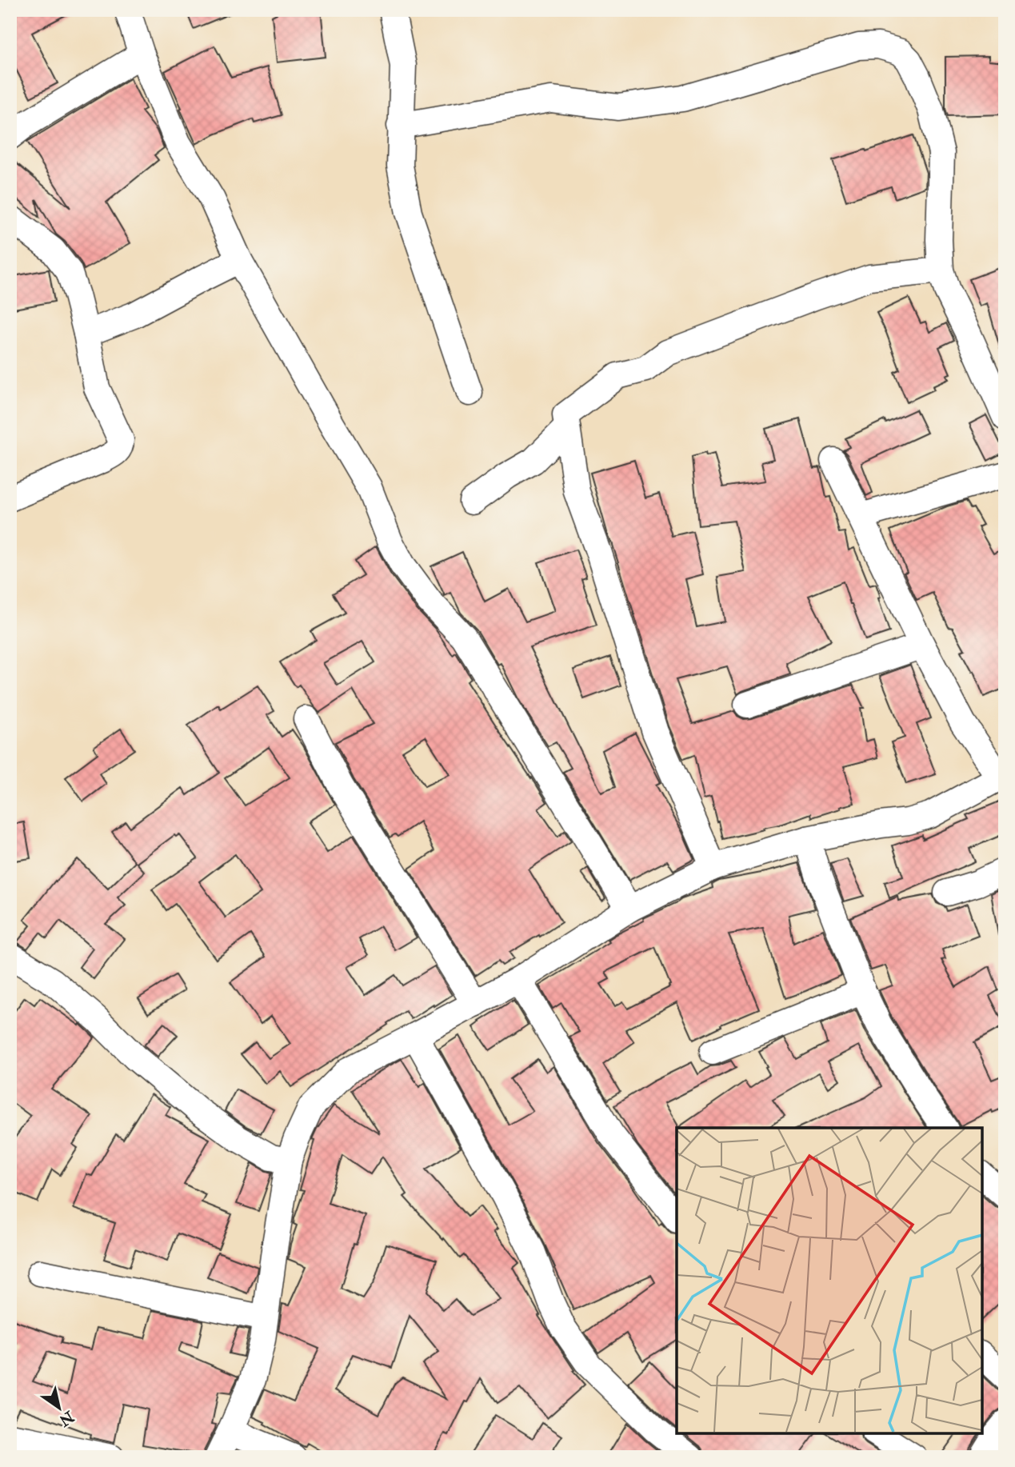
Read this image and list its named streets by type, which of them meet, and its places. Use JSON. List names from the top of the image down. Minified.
{"north":"bottom right"}
